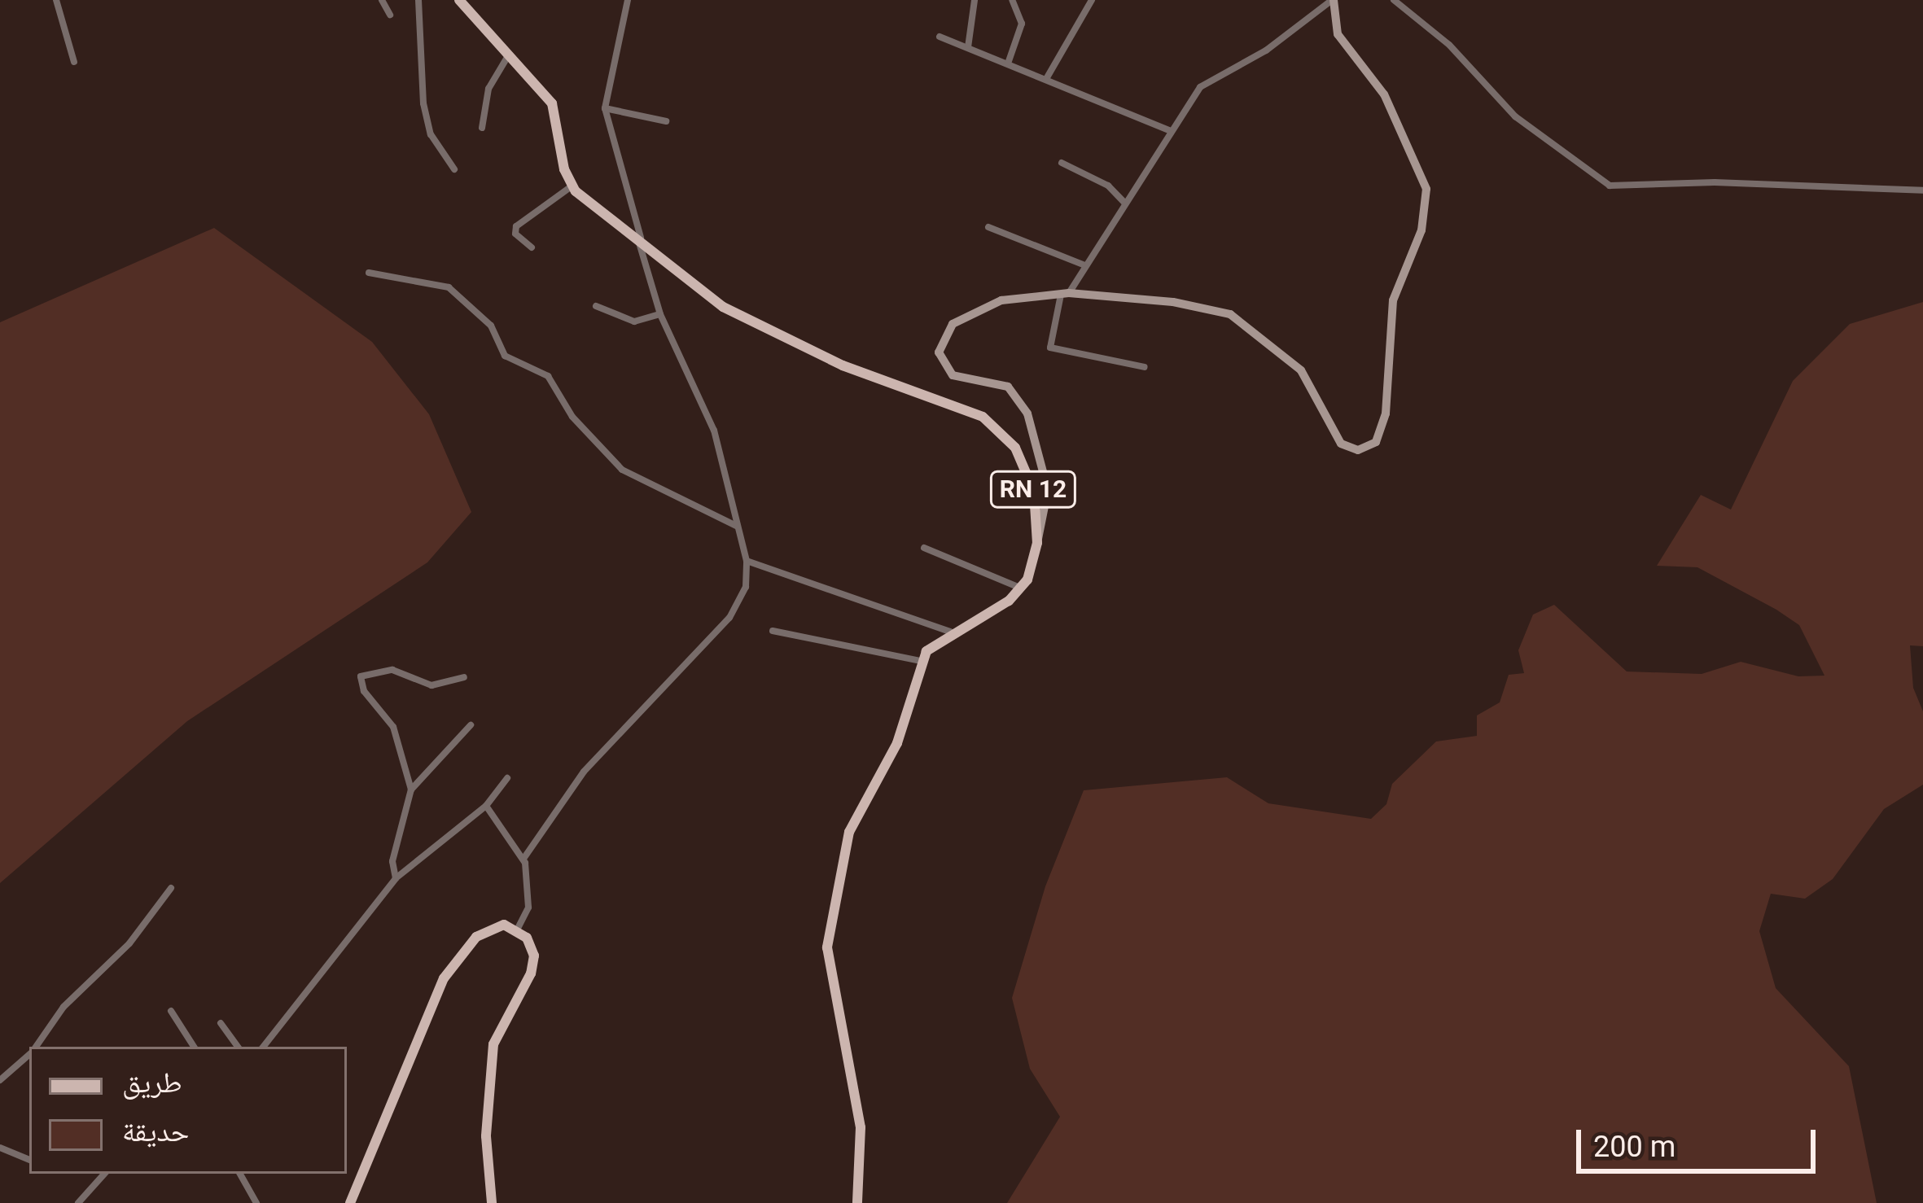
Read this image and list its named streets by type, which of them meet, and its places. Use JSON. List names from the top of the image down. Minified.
{"streets":{"main road":["RN 12"]},"legend":["طريق","حديقة"],"scale_bar":"200 m"}
